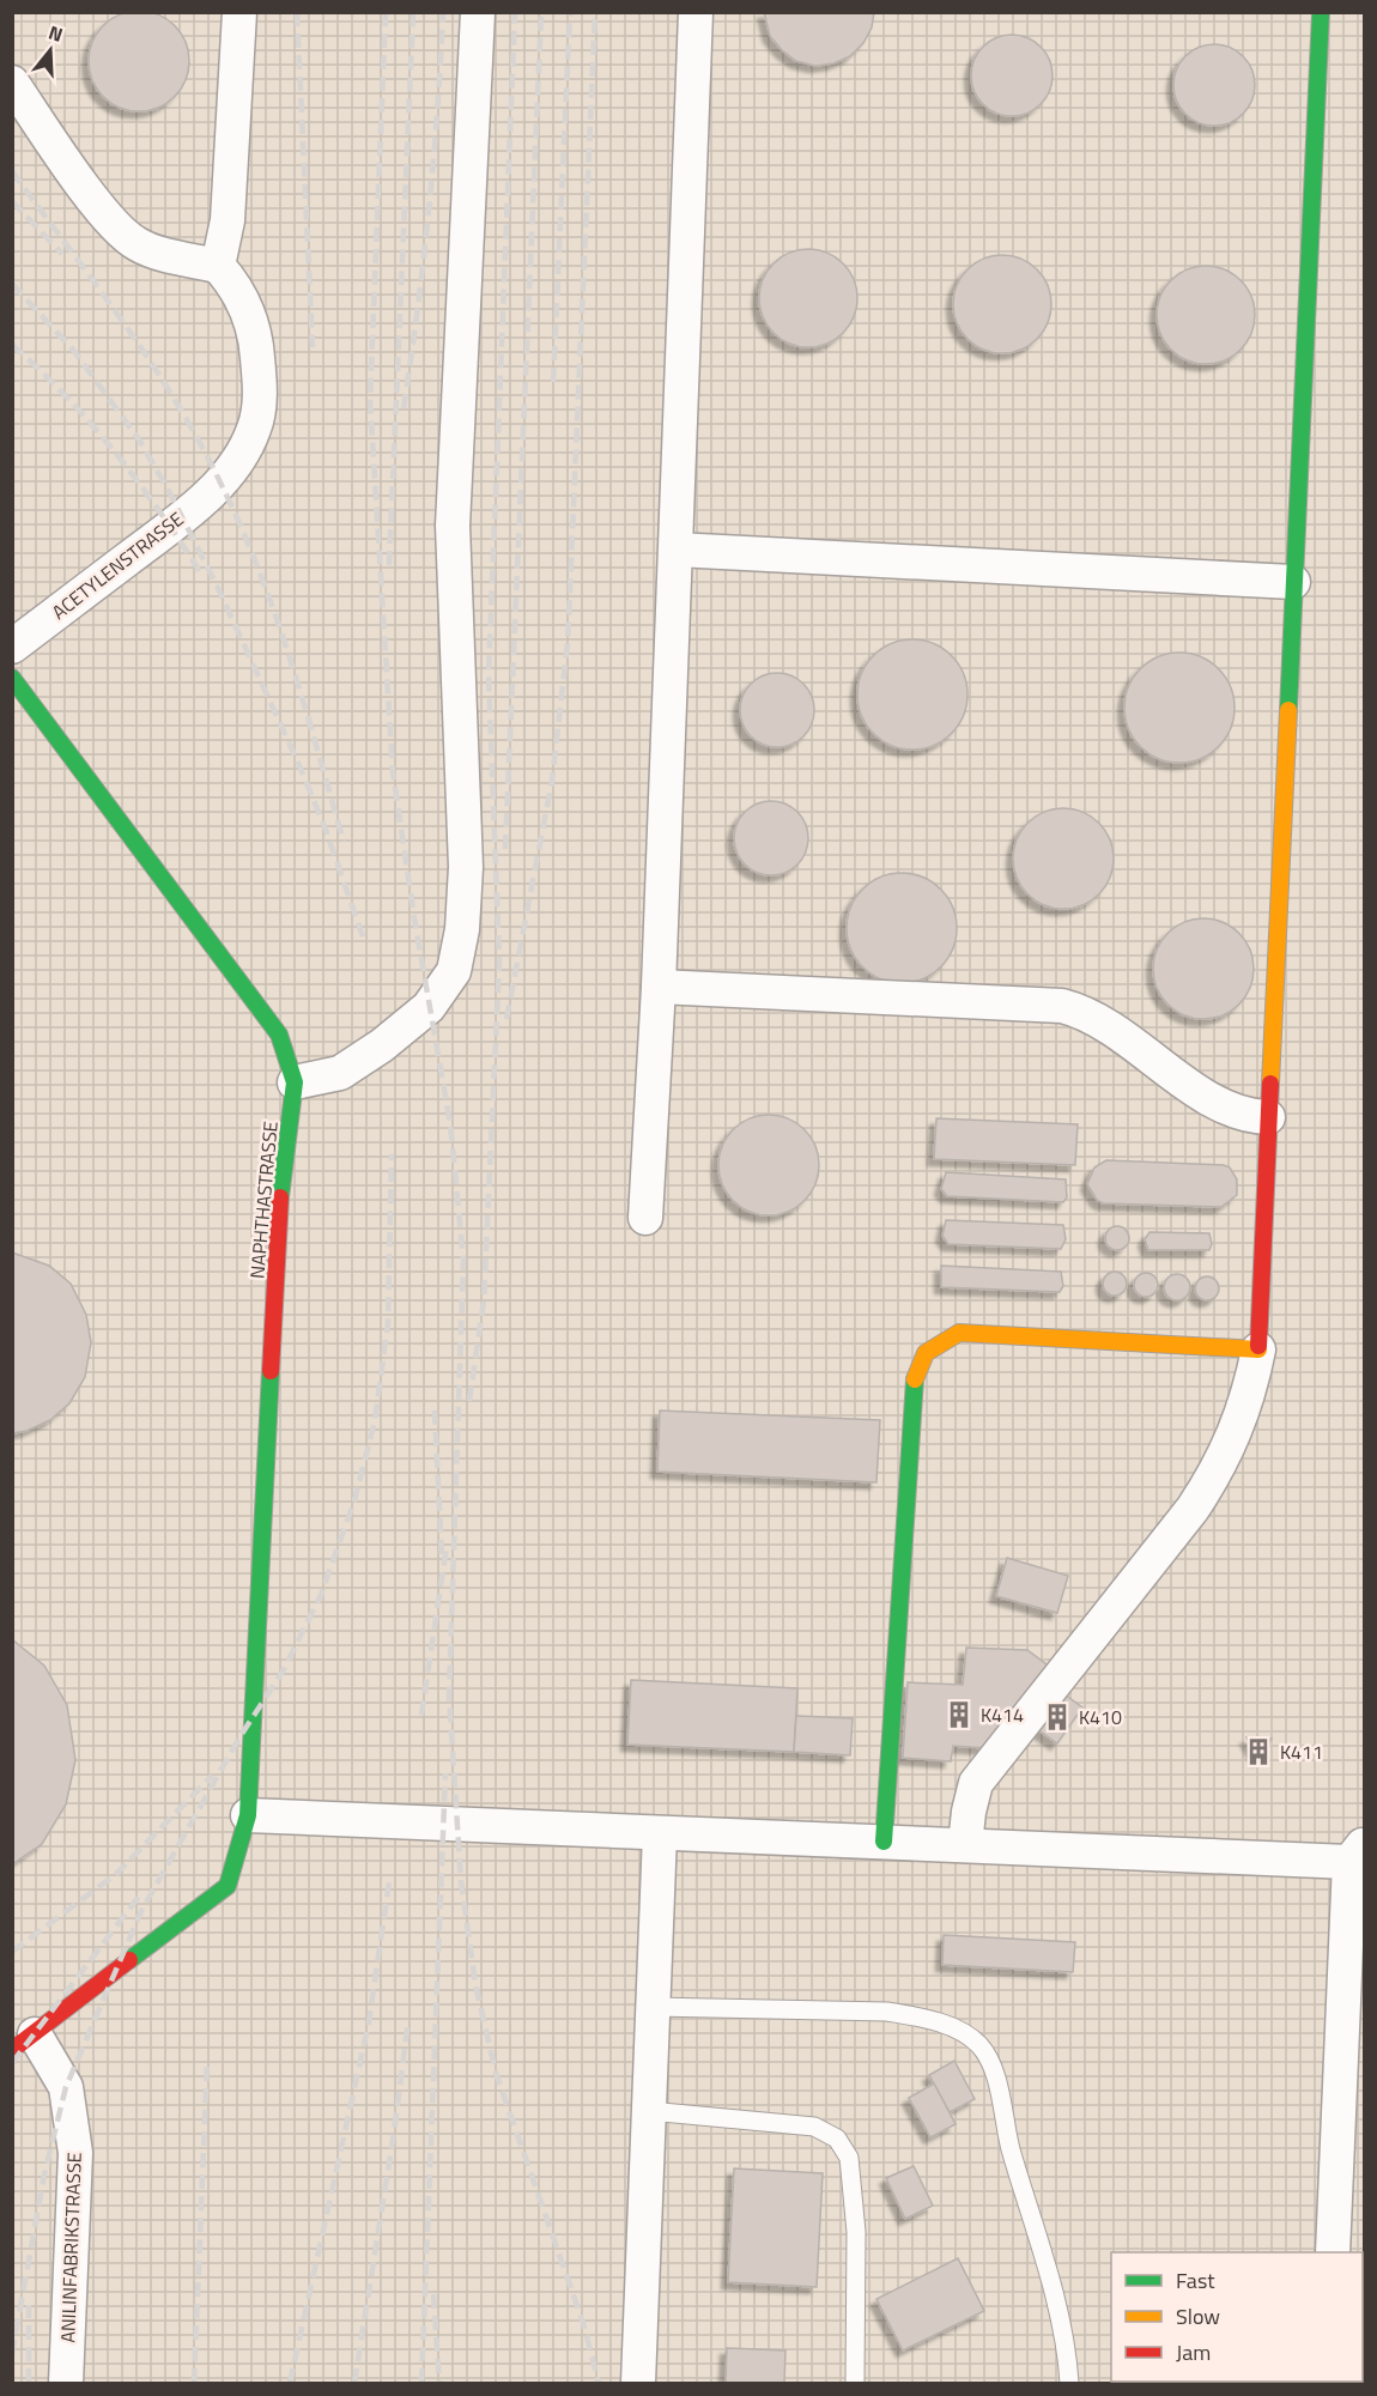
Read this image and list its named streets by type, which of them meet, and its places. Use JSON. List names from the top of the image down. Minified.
{"streets":{"street":["ACETYLENSTRASSE","NAPHTHASTRASSE","ANILINFABRIKSTRASSE"]},"crossings":[["NAPHTHASTRASSE","ANILINFABRIKSTRASSE"]],"places":{"building":["K414","K410","K411"]},"legend":["Fast","Slow","Jam"],"north":"top"}
